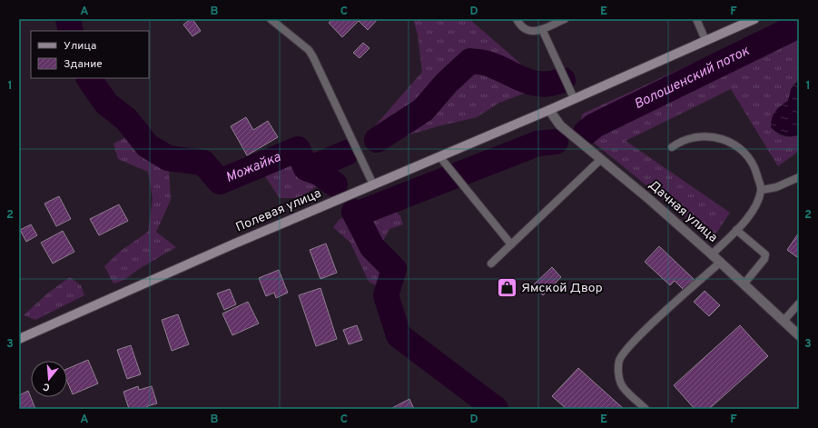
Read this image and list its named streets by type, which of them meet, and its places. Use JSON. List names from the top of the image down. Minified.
{"streets":{"main road":["Полевая улица"],"street":["Дачная улица"]},"crossings":[["Полевая улица","Дачная улица"]],"water":["Волошенский поток","Можайка"],"places":{"shop":["Ямской Двор"]},"legend":["Улица","Здание"],"north":"bottom","grid":{"columns":["A","B","C","D","E","F"],"rows":["1","2","3"]}}
